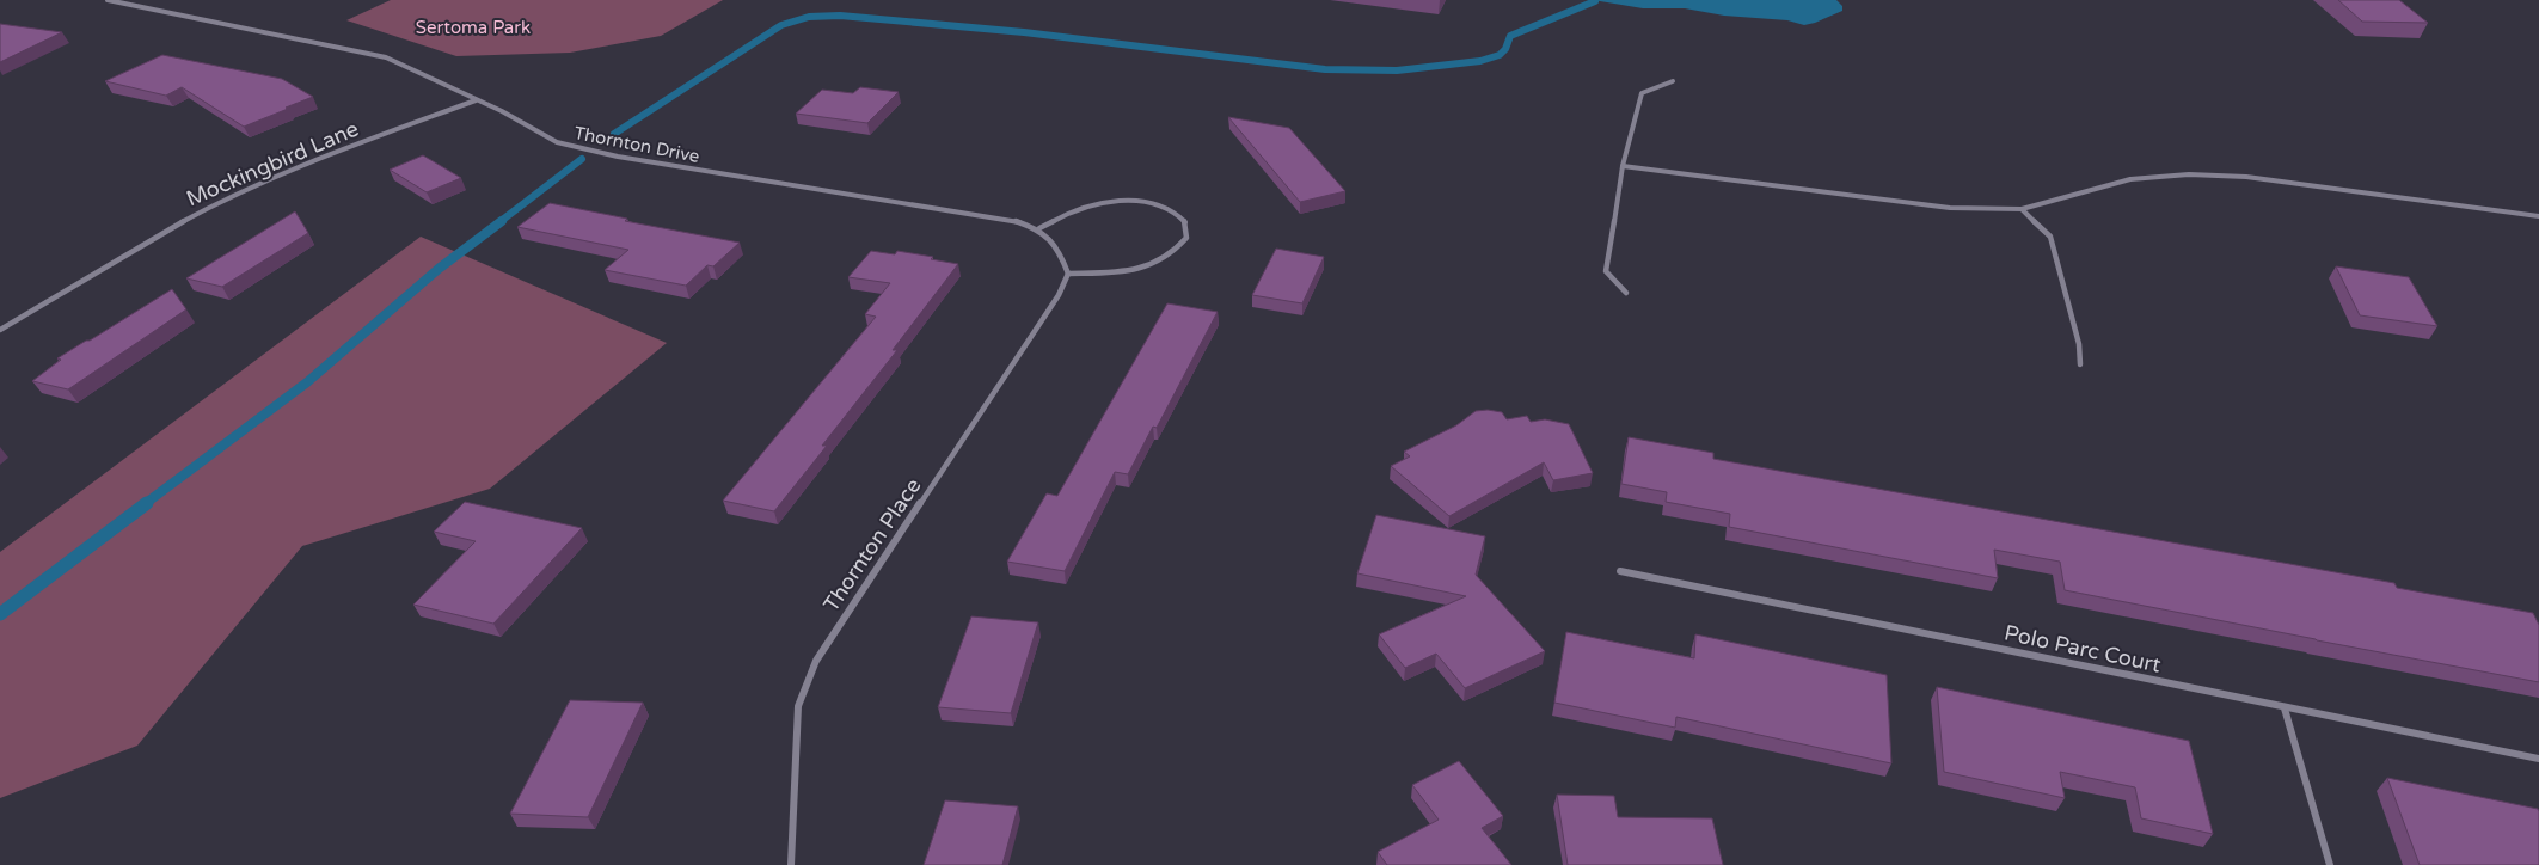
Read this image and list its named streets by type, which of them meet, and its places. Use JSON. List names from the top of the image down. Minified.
{"streets":{"street":["Thornton Drive","Mockingbird Lane","Thornton Place","Polo Parc Court"]},"crossings":[["Thornton Drive","Mockingbird Lane"],["Thornton Drive","Thornton Place"]],"parks":["Sertoma Park"]}
